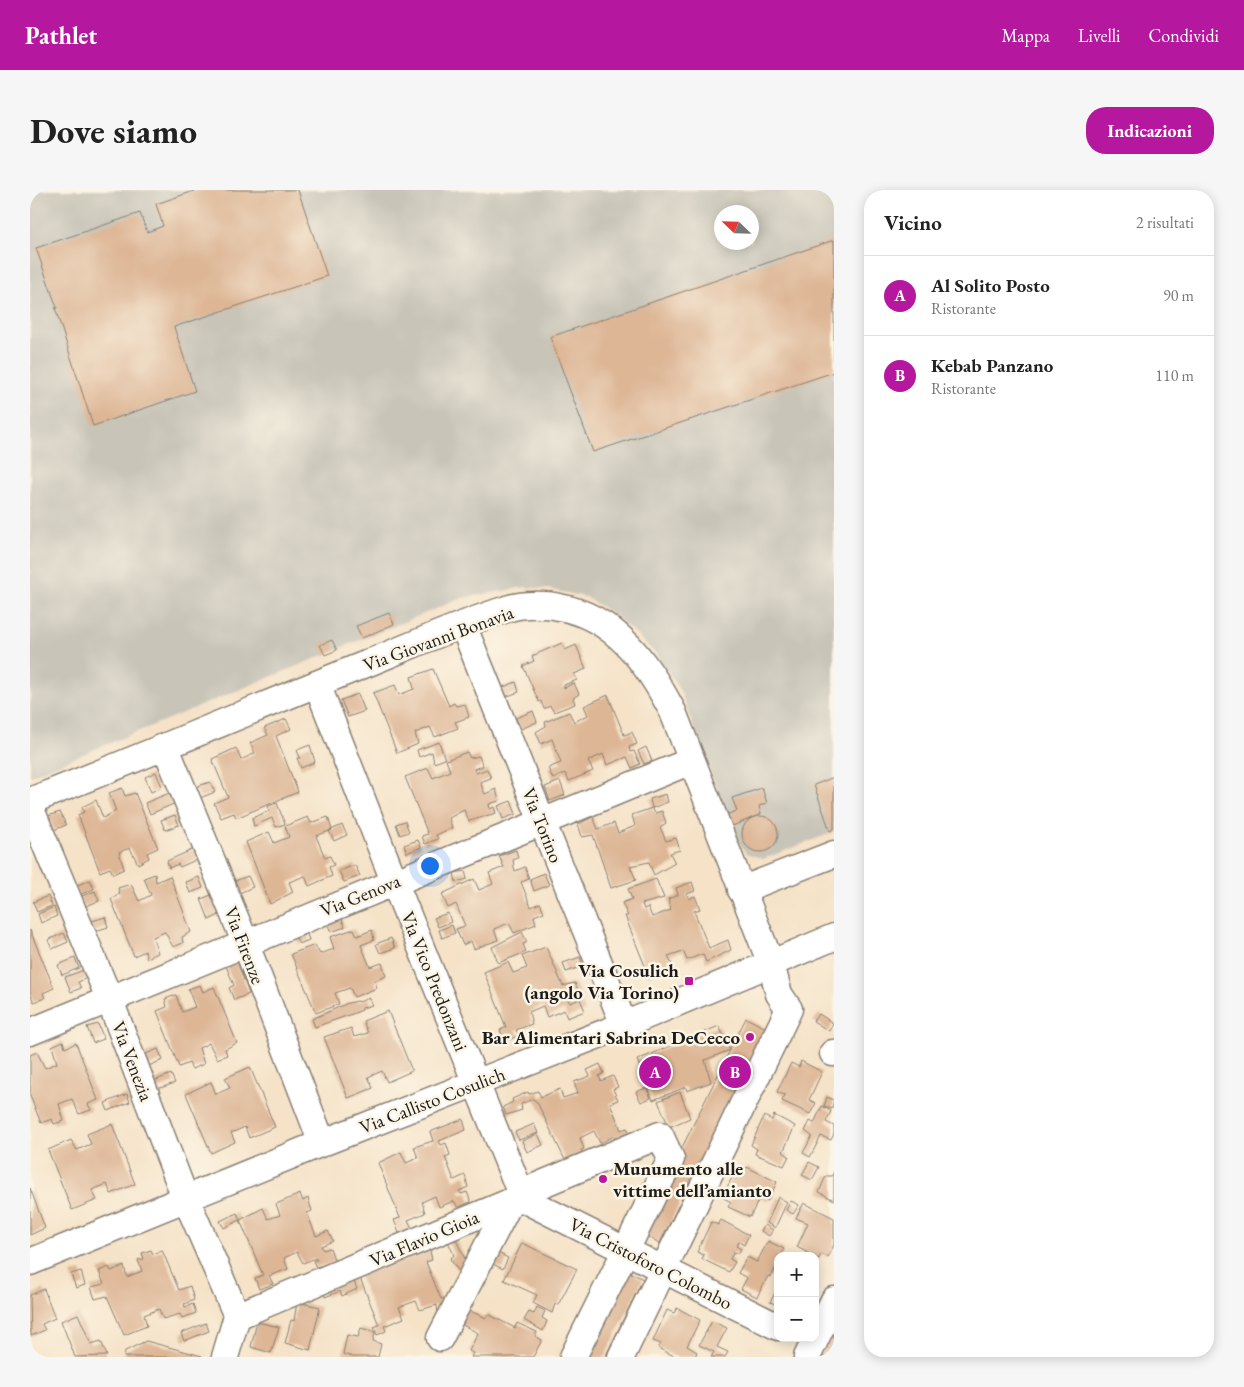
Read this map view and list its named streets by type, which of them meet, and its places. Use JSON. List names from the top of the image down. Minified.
{"streets":{"street":["Via Giovanni Bonavia","Via Torino","Via Genova","Via Firenze","Via Vico Predonzani","Via Venezia","Via Callisto Cosulich","Via Flavio Gioia","Via Cristoforo Colombo"]},"crossings":[["Via Giovanni Bonavia","Via Torino"],["Via Giovanni Bonavia","Via Genova"],["Via Giovanni Bonavia","Via Firenze"],["Via Giovanni Bonavia","Via Vico Predonzani"],["Via Giovanni Bonavia","Via Callisto Cosulich"],["Via Giovanni Bonavia","Via Cristoforo Colombo"],["Via Torino","Via Genova"],["Via Torino","Via Callisto Cosulich"],["Via Genova","Via Firenze"],["Via Genova","Via Vico Predonzani"],["Via Genova","Via Venezia"],["Via Firenze","Via Callisto Cosulich"],["Via Vico Predonzani","Via Callisto Cosulich"],["Via Vico Predonzani","Via Flavio Gioia"],["Via Vico Predonzani","Via Cristoforo Colombo"],["Via Venezia","Via Callisto Cosulich"],["Via Venezia","Via Flavio Gioia"],["Via Flavio Gioia","Via Cristoforo Colombo"]],"places":{"transit":["Via Cosulich (angolo Via Torino)"],"other":["Bar Alimentari Sabrina DeCecco","Munumento alle vittime dell’amianto"]},"north":"top left","page":{"header":"Pathlet","nav":["Mappa","Livelli","Condividi"],"buttons":"Indicazioni","title":"Dove siamo","heading":["Vicino","2 risultati"],"list":[{"mark":"A","name":"Al Solito Posto","note":"Ristorante","value":"90 m"},{"mark":"B","name":"Kebab Panzano","note":"Ristorante","value":"110 m"}],"pins":["A","B"],"map_buttons":["+","−"]}}
